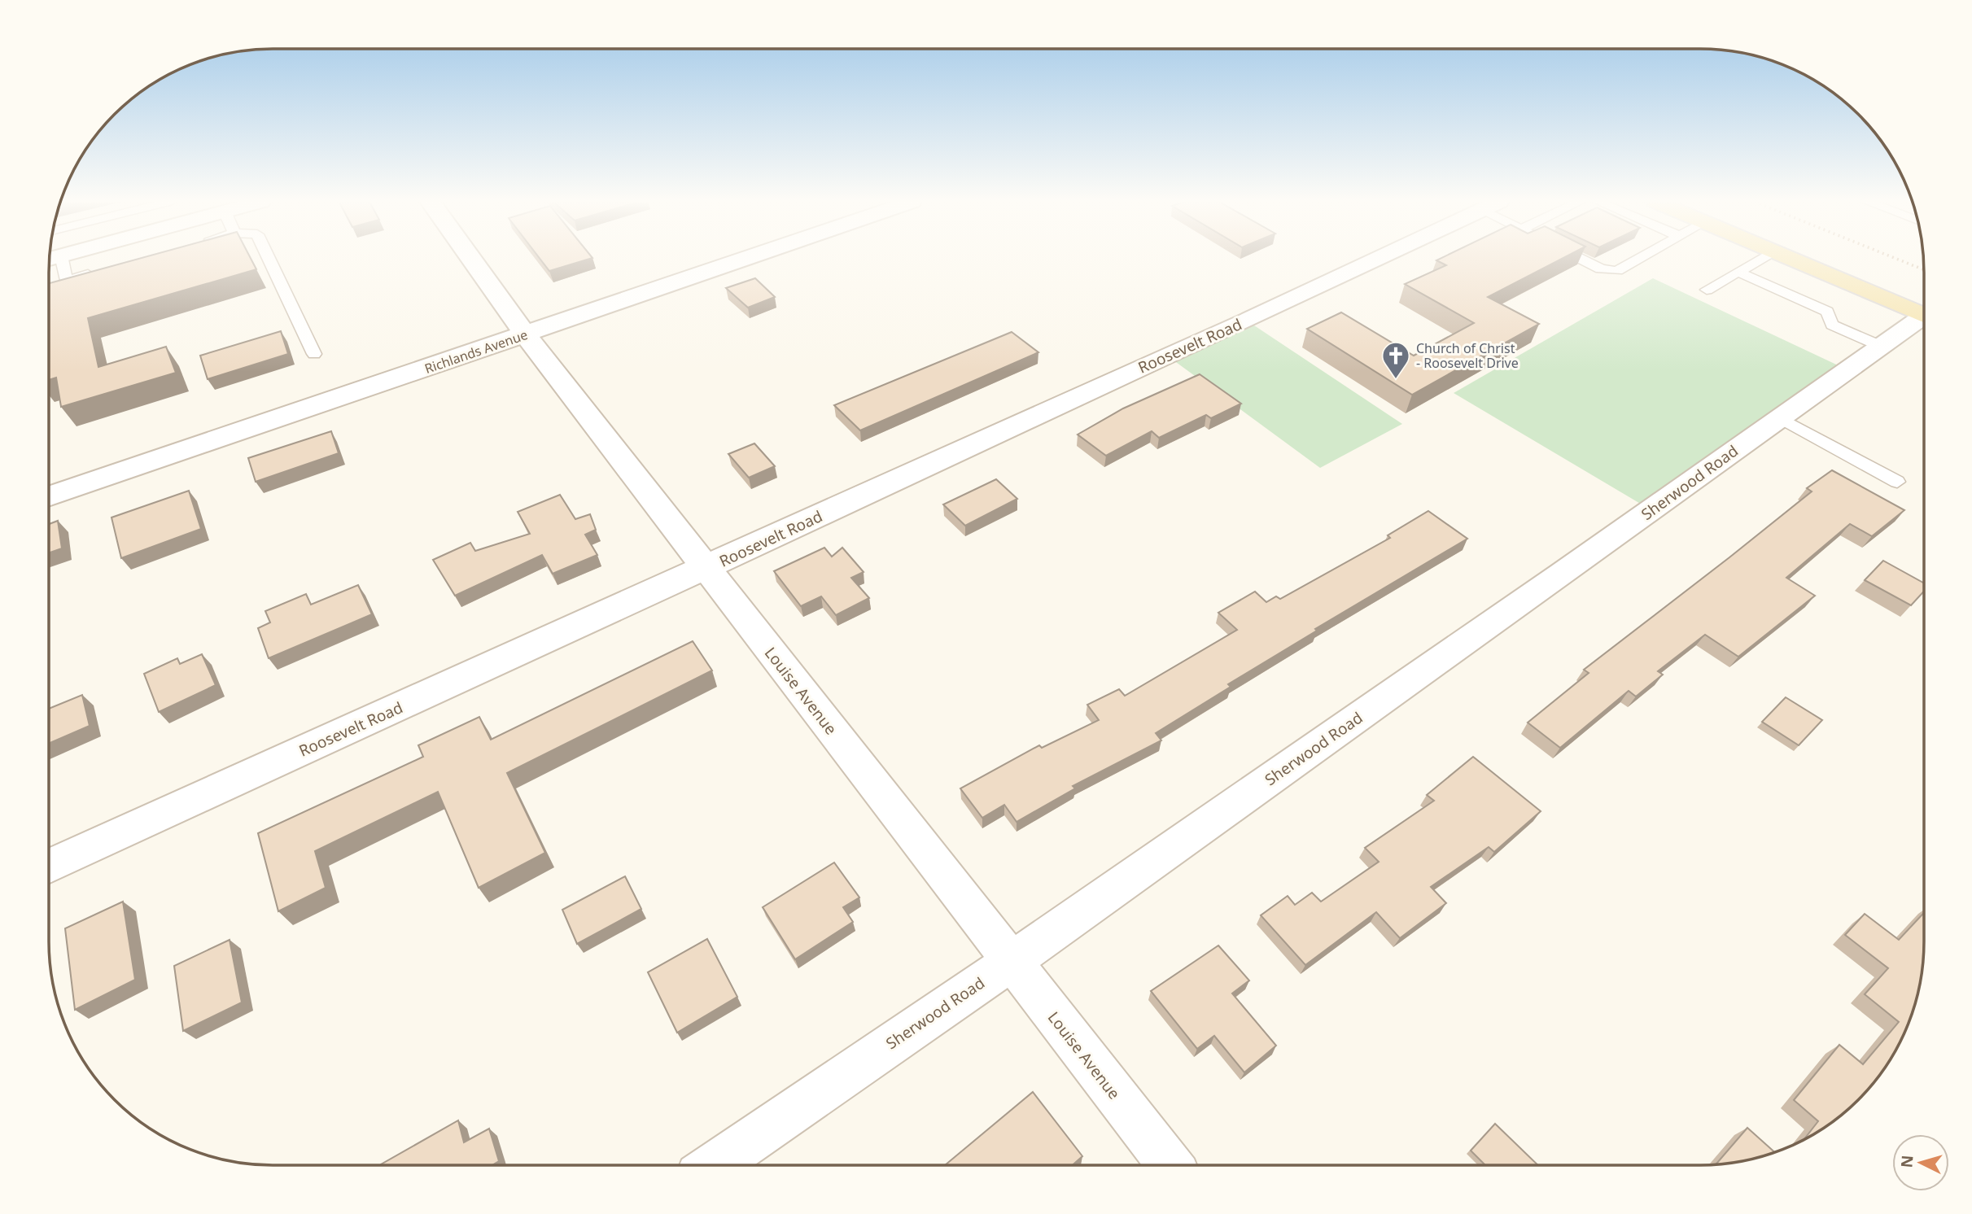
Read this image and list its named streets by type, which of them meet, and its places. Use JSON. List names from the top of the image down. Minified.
{"streets":{"street":["Roosevelt Road","Richlands Avenue","Sherwood Road","Louise Avenue"]},"crossings":[["Roosevelt Road","Louise Avenue"],["Richlands Avenue","Louise Avenue"],["Sherwood Road","Louise Avenue"]],"places":{"church":["Church of Christ - Roosevelt Drive"]},"north":"left"}
